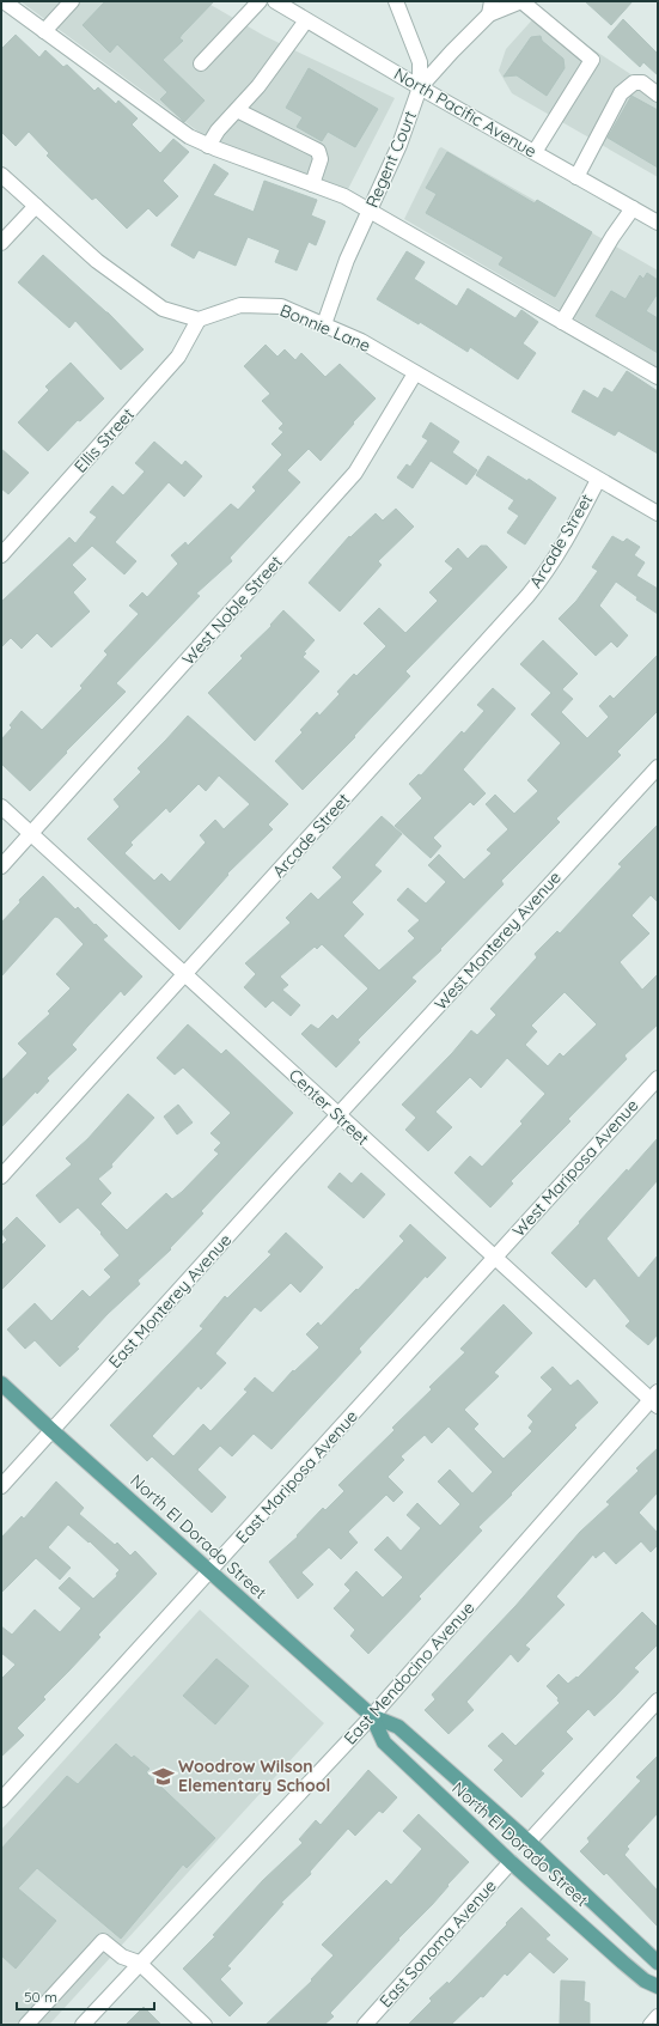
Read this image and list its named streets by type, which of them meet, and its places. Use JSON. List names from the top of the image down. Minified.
{"streets":{"main road":["North El Dorado Street"],"street":["North Pacific Avenue","Regent Court","Bonnie Lane","Ellis Street","Arcade Street","West Noble Street","West Monterey Avenue","Center Street","West Mariposa Avenue","East Monterey Avenue","East Mariposa Avenue","East Mendocino Avenue","East Sonoma Avenue"]},"crossings":[["North Pacific Avenue","Regent Court"],["Regent Court","Bonnie Lane"],["Bonnie Lane","Ellis Street"],["Bonnie Lane","Arcade Street"],["Bonnie Lane","West Noble Street"],["Arcade Street","Center Street"],["West Noble Street","Center Street"],["West Monterey Avenue","Center Street"],["West Monterey Avenue","East Monterey Avenue"],["Center Street","West Mariposa Avenue"],["Center Street","East Monterey Avenue"],["Center Street","East Mariposa Avenue"],["Center Street","East Mendocino Avenue"],["West Mariposa Avenue","East Mariposa Avenue"],["East Monterey Avenue","North El Dorado Street"],["East Mariposa Avenue","North El Dorado Street"],["North El Dorado Street","East Mendocino Avenue"],["North El Dorado Street","East Sonoma Avenue"]],"places":{"school or university":["Woodrow Wilson Elementary School"]},"scale_bar":"50 m"}
